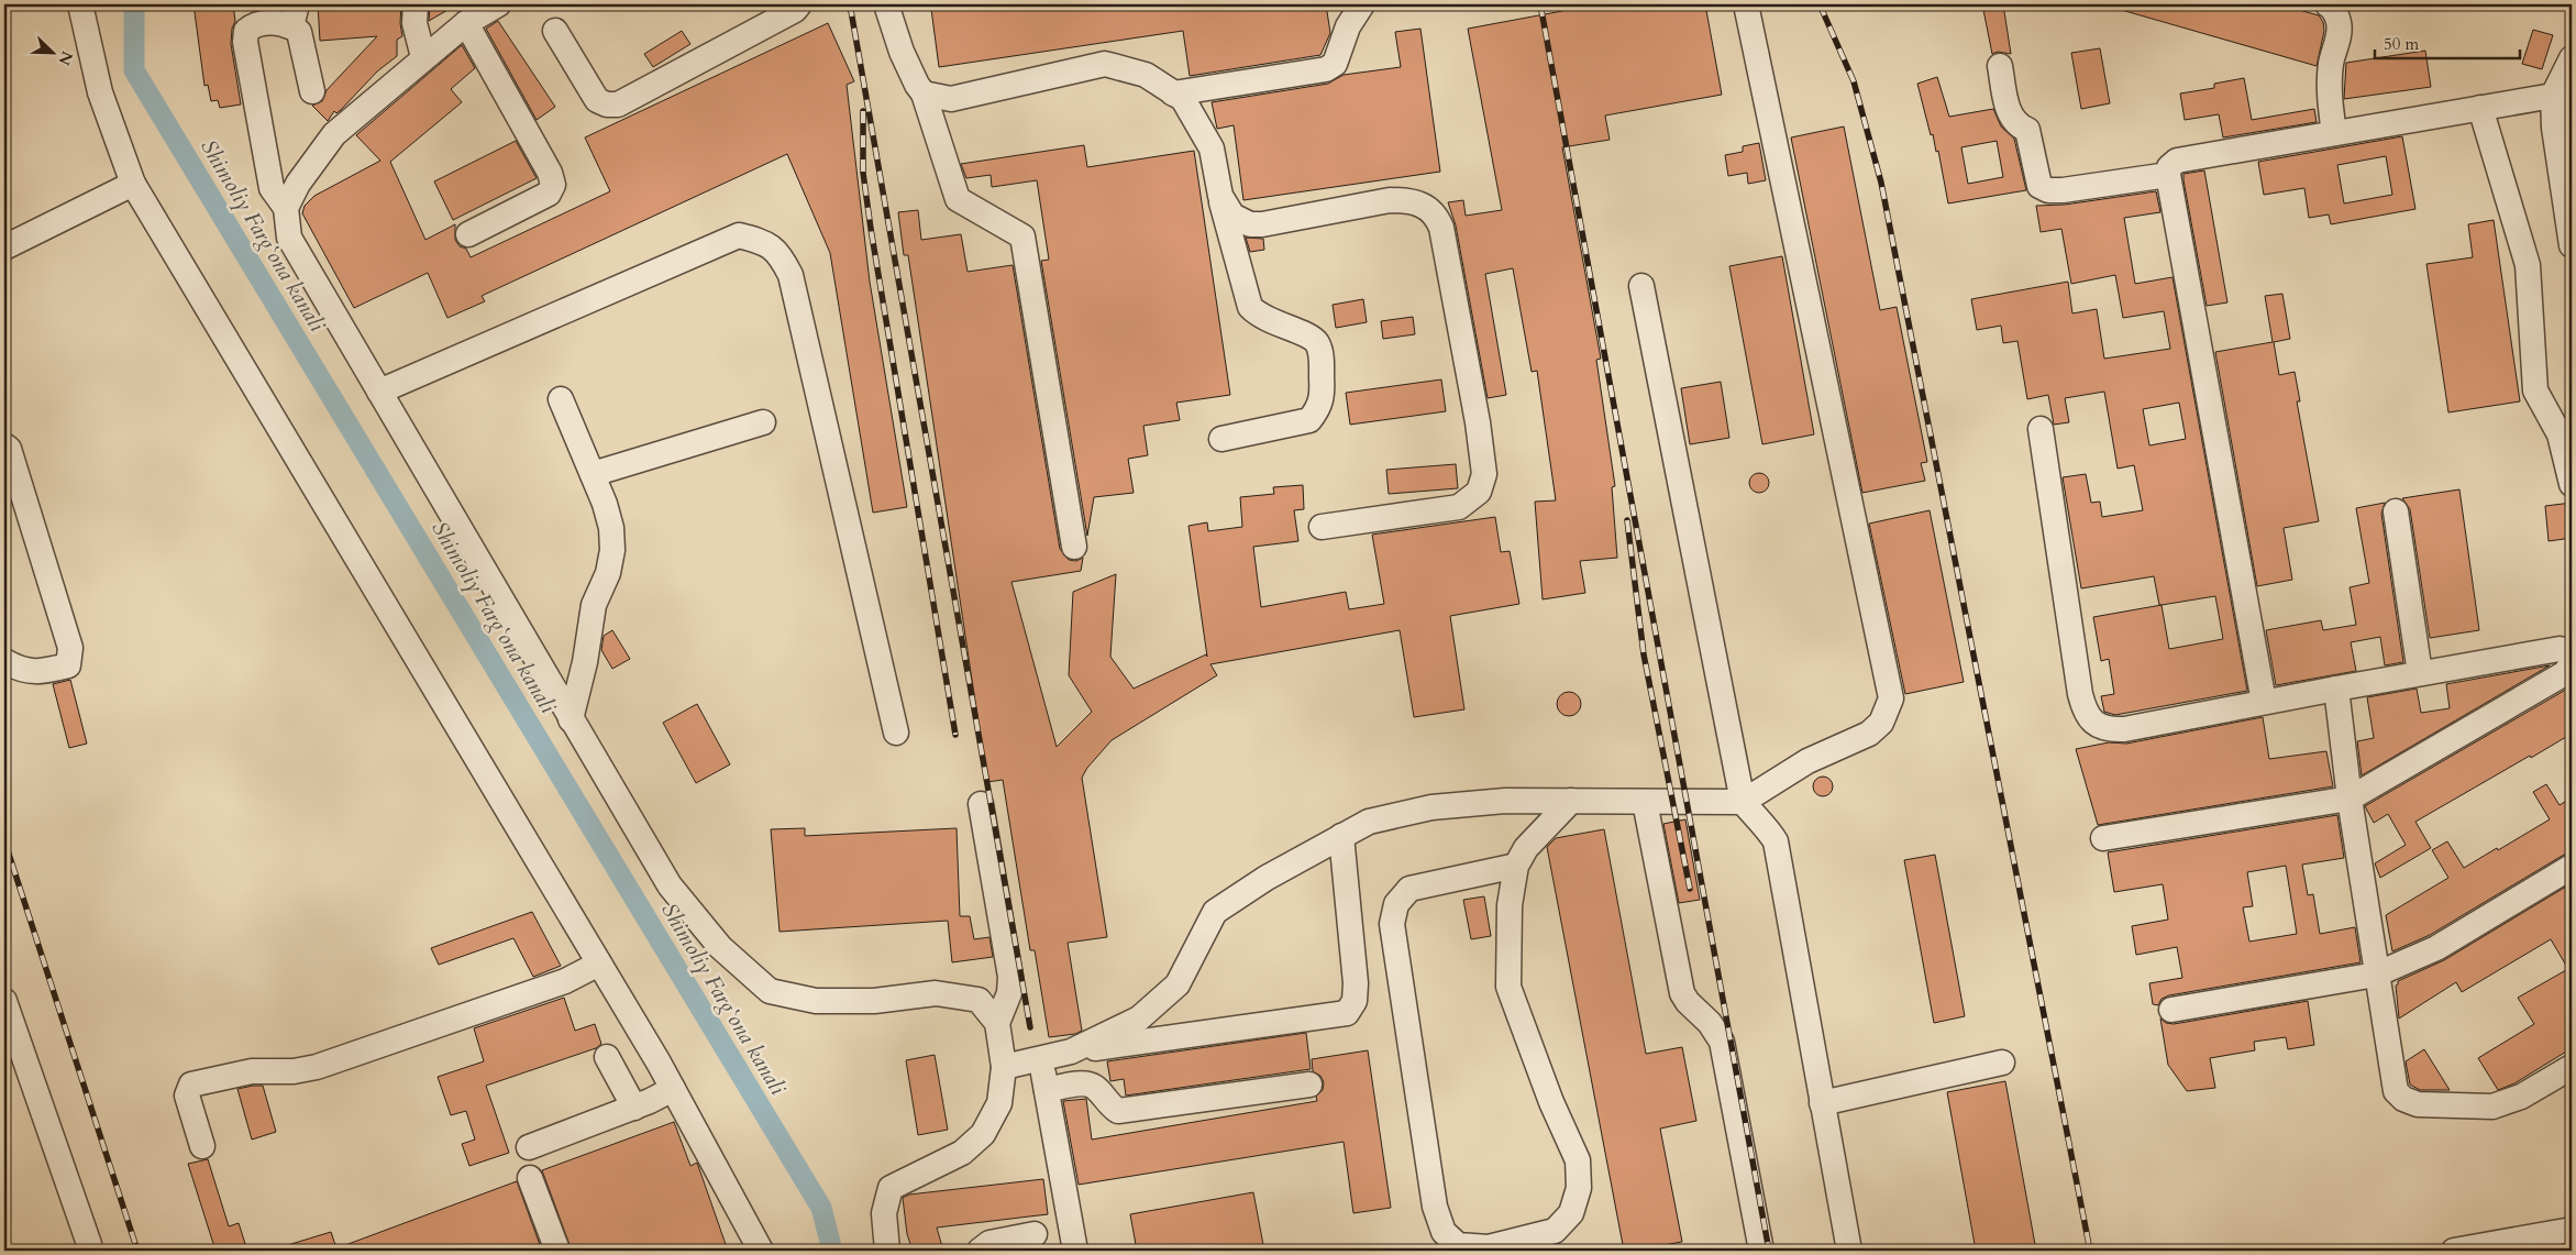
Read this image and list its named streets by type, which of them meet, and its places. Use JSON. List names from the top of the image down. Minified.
{"water":["Shimoliy Fargʻona kanali"],"scale_bar":"50 m","north":"bottom right"}
